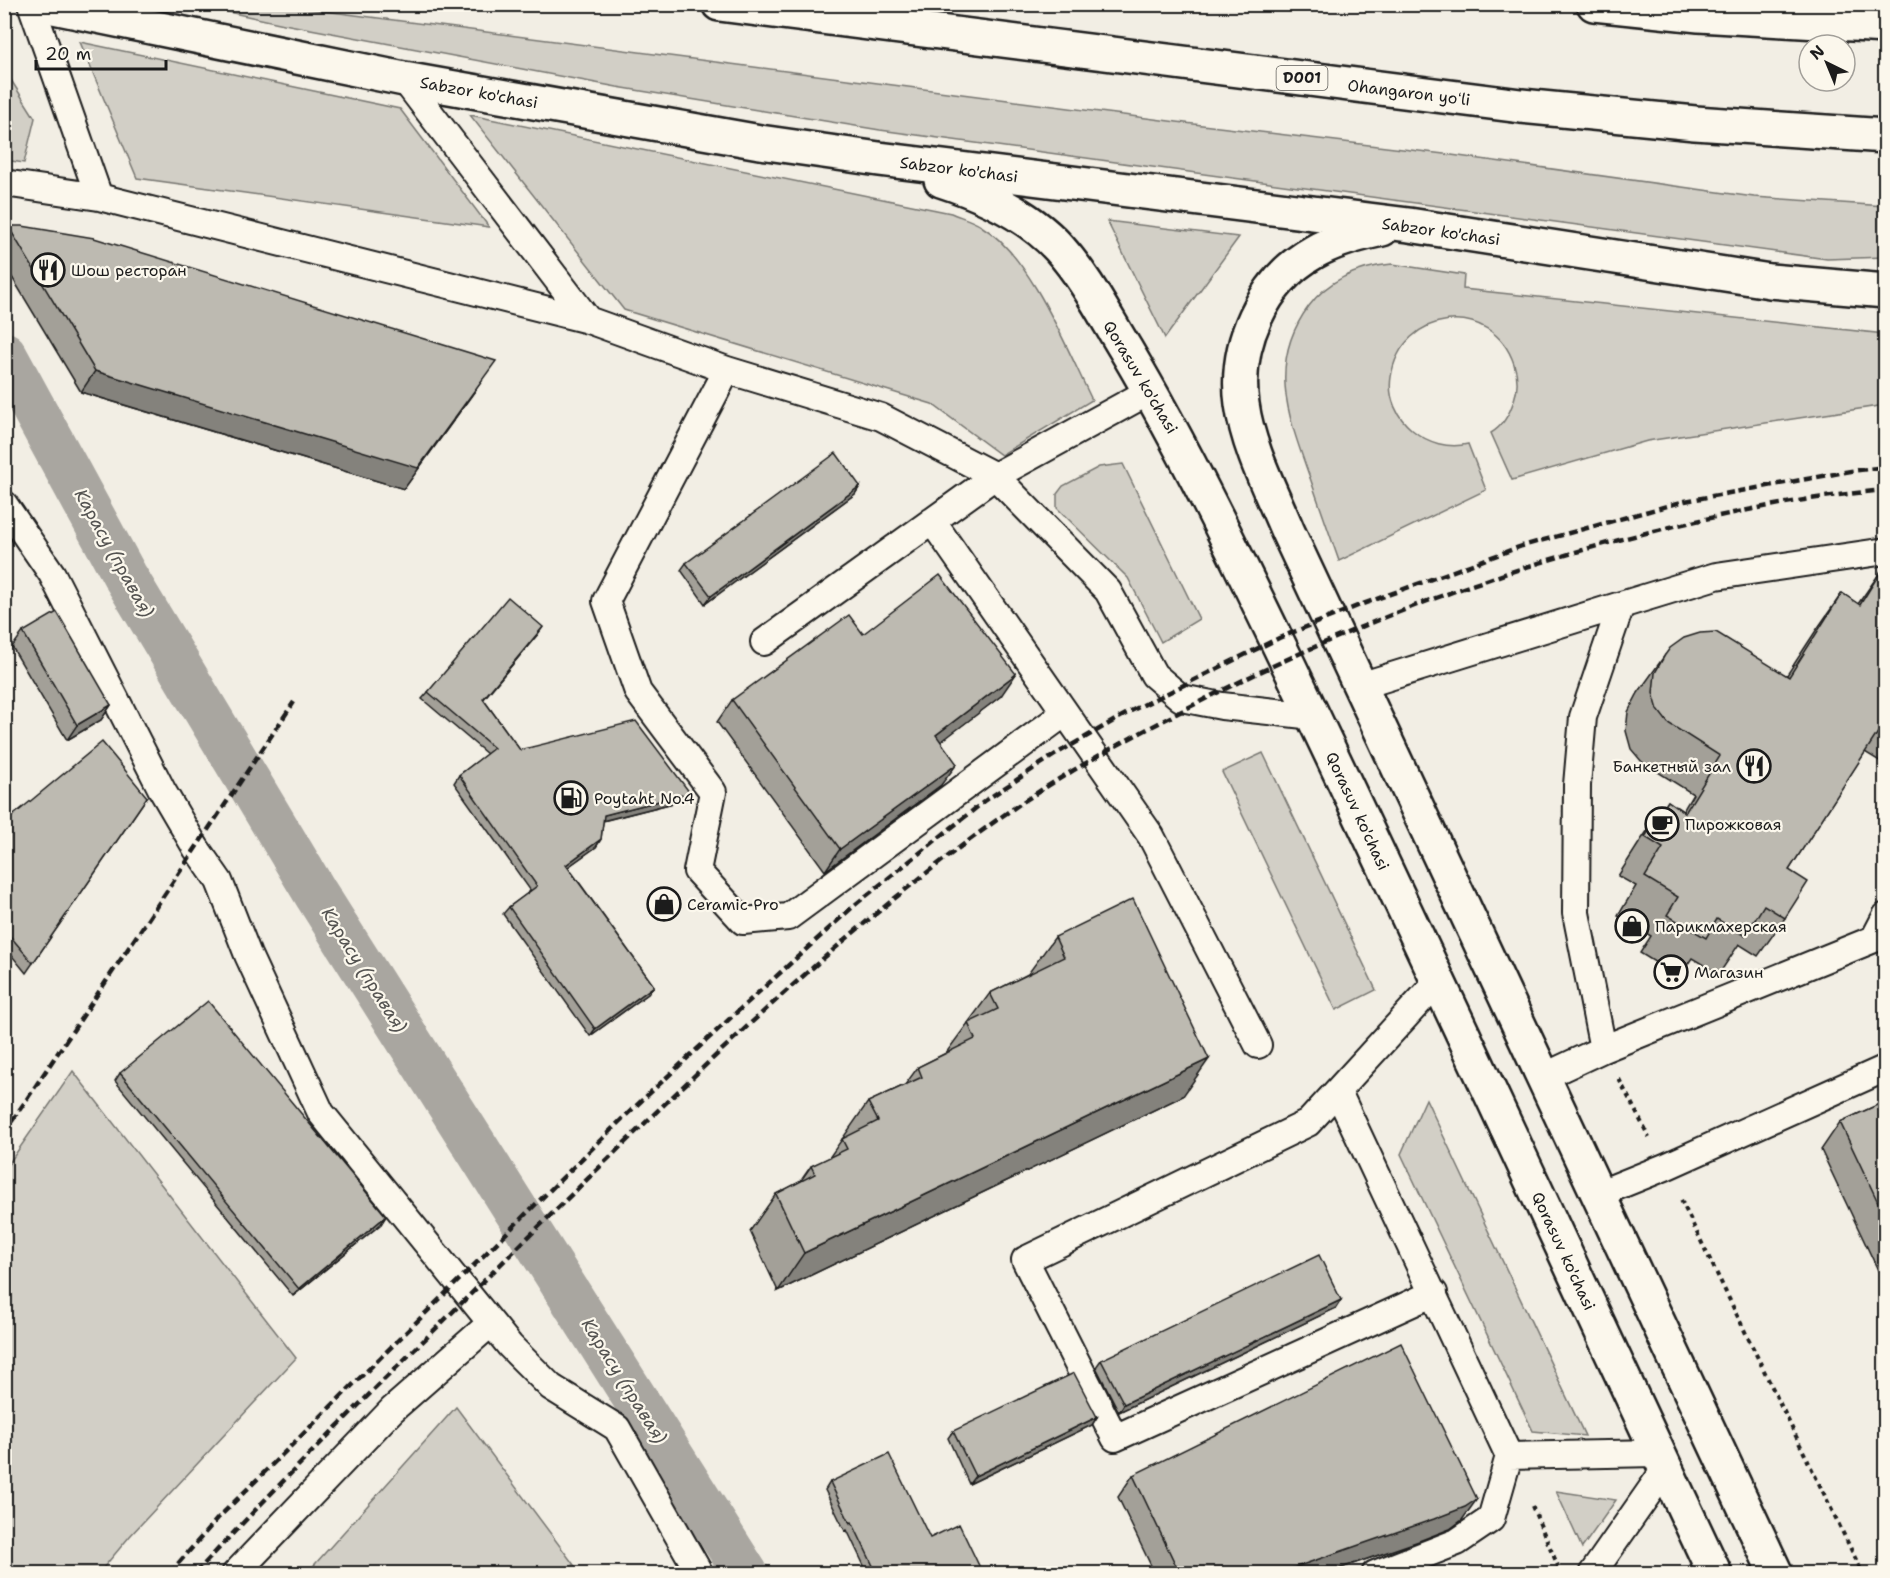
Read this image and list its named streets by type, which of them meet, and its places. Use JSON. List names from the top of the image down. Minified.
{"streets":{"main road":["D001","Sabzor ko'chasi","Ohangaron yoʻli","Qorasuv ko'chasi"]},"crossings":[["Sabzor ko'chasi","Qorasuv ko'chasi"]],"water":["Карасу (правая)"],"places":{"restaurant":["Шош ресторан","Банкетный зал"],"fuel station":["Poytaht No.4"],"cafe":["Пирожковая"],"shop":["Ceramic Pro","Парикмахерская"],"supermarket":["Магазин"]},"scale_bar":"20 m","north":"top left"}
